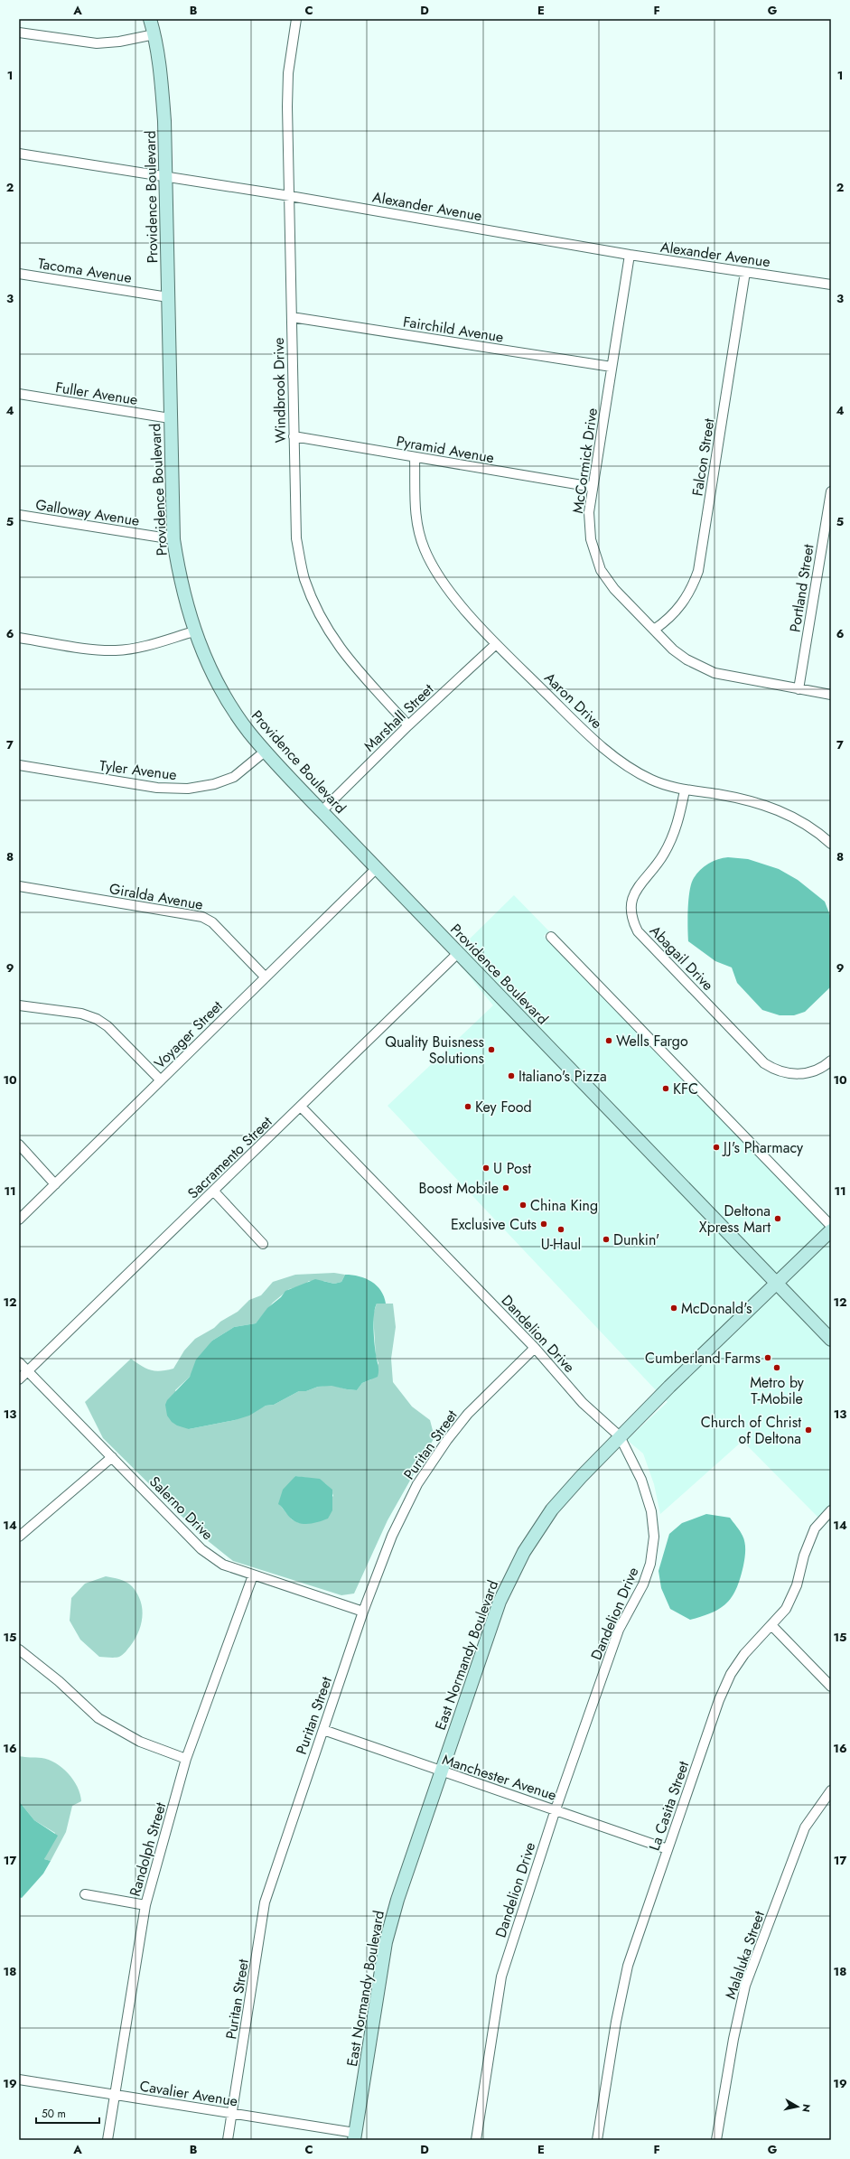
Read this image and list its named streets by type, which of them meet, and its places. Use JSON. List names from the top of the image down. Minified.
{"streets":{"main road":["Providence Boulevard","East Normandy Boulevard"],"street":["Alexander Avenue","Tacoma Avenue","Fairchild Avenue","Windbrook Drive","Fuller Avenue","Pyramid Avenue","Falcon Street","McCormick Drive","Galloway Avenue","Portland Street","Aaron Drive","Marshall Street","Tyler Avenue","Giralda Avenue","Abagail Drive","Voyager Street","Sacramento Street","Dandelion Drive","Puritan Street","Salerno Drive","Manchester Avenue","La Casita Street","Randolph Street","Malaluka Street","Cavalier Avenue"]},"crossings":[["Providence Boulevard","Alexander Avenue"],["Providence Boulevard","Tacoma Avenue"],["Providence Boulevard","Fuller Avenue"],["Providence Boulevard","Galloway Avenue"],["Providence Boulevard","Marshall Street"],["Providence Boulevard","Tyler Avenue"],["Providence Boulevard","Voyager Street"],["Providence Boulevard","Sacramento Street"],["Providence Boulevard","East Normandy Boulevard"],["Alexander Avenue","Windbrook Drive"],["Alexander Avenue","Falcon Street"],["Alexander Avenue","McCormick Drive"],["Fairchild Avenue","Windbrook Drive"],["Fairchild Avenue","McCormick Drive"],["Windbrook Drive","Pyramid Avenue"],["Windbrook Drive","Marshall Street"],["Pyramid Avenue","McCormick Drive"],["Pyramid Avenue","Aaron Drive"],["Falcon Street","McCormick Drive"],["McCormick Drive","Portland Street"],["Aaron Drive","Marshall Street"],["Aaron Drive","Abagail Drive"],["Giralda Avenue","Voyager Street"],["Sacramento Street","Dandelion Drive"],["Sacramento Street","Salerno Drive"],["Dandelion Drive","Puritan Street"],["Dandelion Drive","East Normandy Boulevard"],["Dandelion Drive","Manchester Avenue"],["Puritan Street","Salerno Drive"],["Puritan Street","Manchester Avenue"],["Puritan Street","Cavalier Avenue"],["Salerno Drive","Randolph Street"],["East Normandy Boulevard","Manchester Avenue"],["East Normandy Boulevard","Cavalier Avenue"],["Manchester Avenue","La Casita Street"],["Randolph Street","Cavalier Avenue"]],"places":["Wells Fargo","Quality Buisness Solutions","Italiano's Pizza","KFC","Key Food","JJ's Pharmacy","U Post","Boost Mobile","China King","Deltona Xpress Mart","Exclusive Cuts","U-Haul","Dunkin'","McDonald's","Cumberland Farms","Metro by T-Mobile","Church of Christ of Deltona"],"scale_bar":"50 m","north":"right","grid":{"columns":["A","B","C","D","E","F","G"],"rows":["1","2","3","4","5","6","7","8","9","10","11","12","13","14","15","16","17","18","19"]}}
